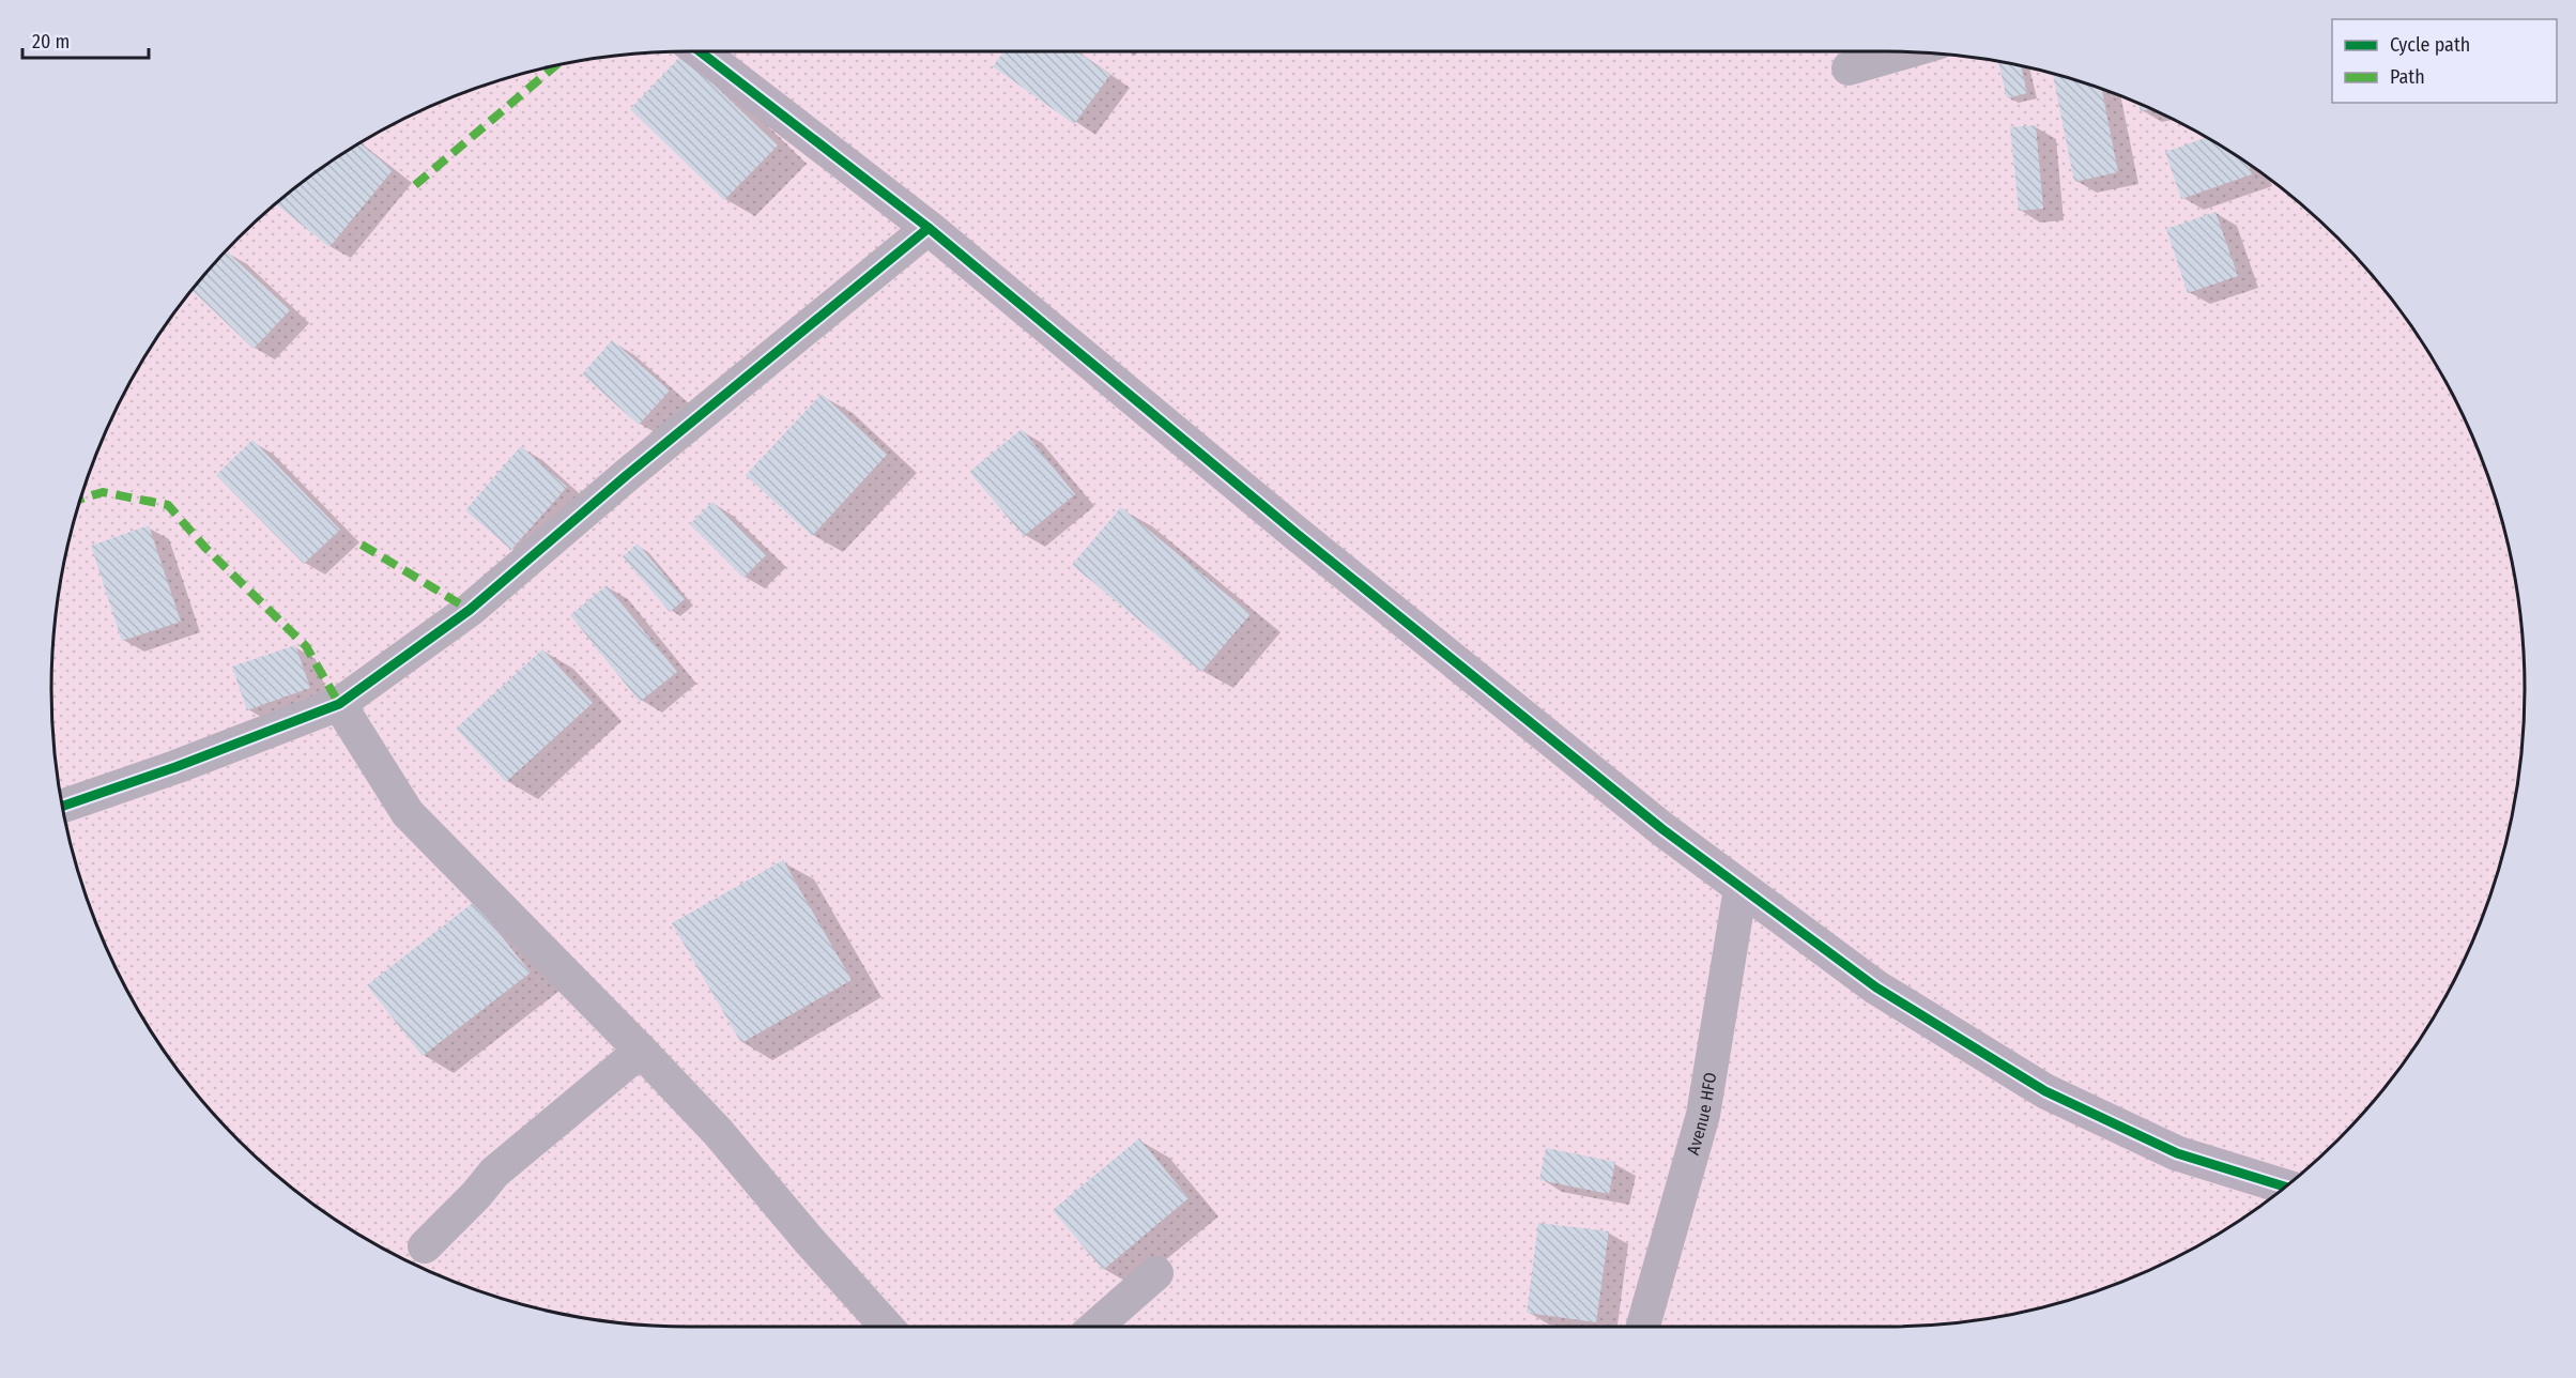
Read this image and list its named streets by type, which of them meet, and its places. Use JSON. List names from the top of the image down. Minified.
{"streets":{"street":["Avenue HFO"]},"legend":["Cycle path","Path"],"scale_bar":"20 m"}
